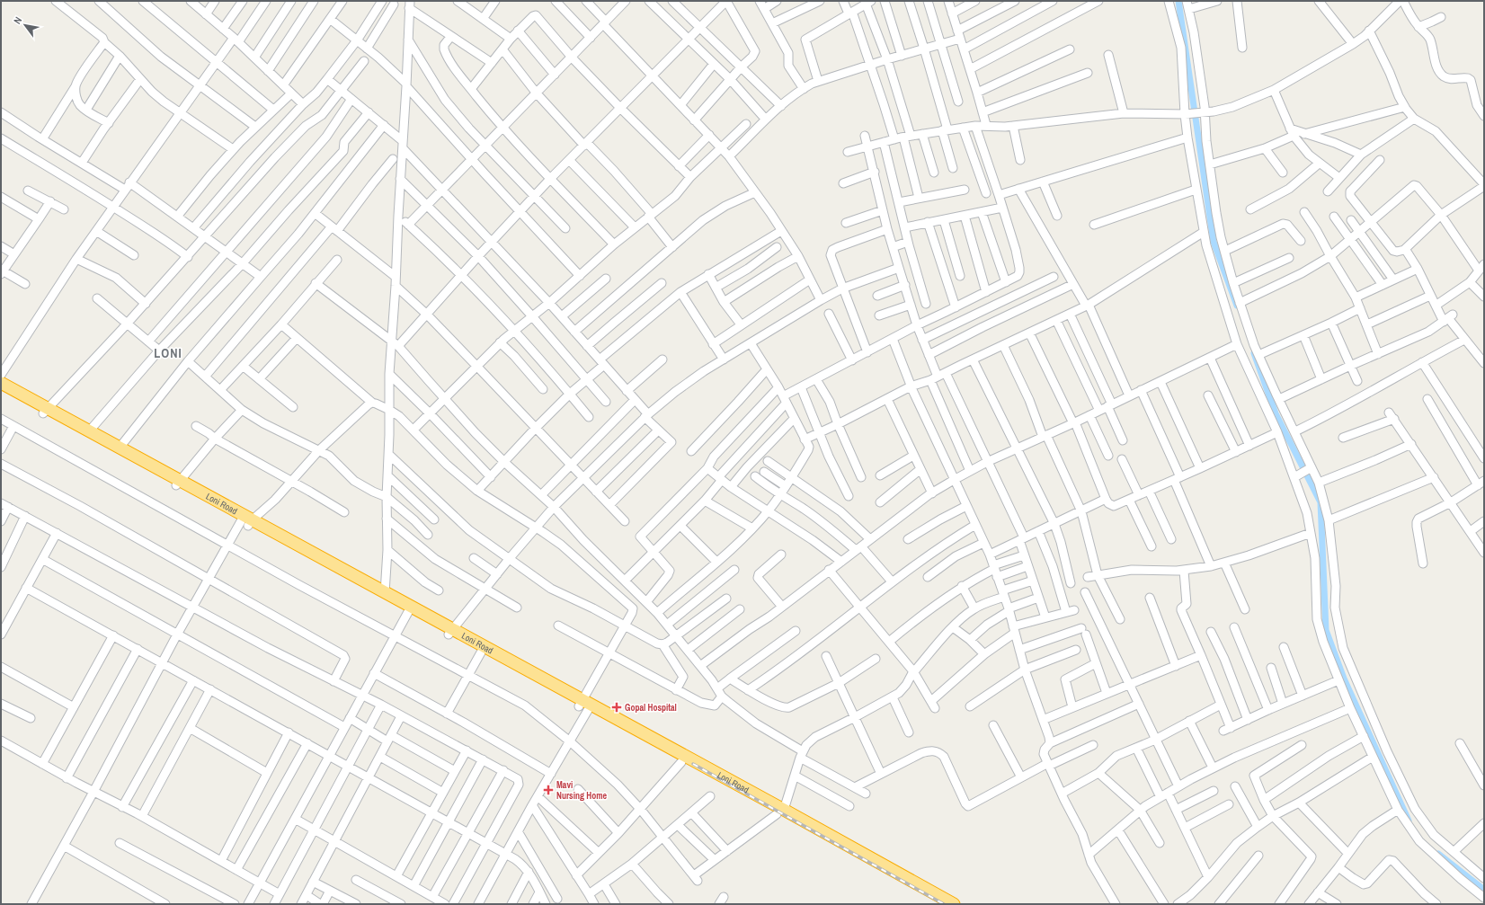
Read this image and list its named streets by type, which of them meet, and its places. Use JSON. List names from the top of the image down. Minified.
{"streets":{"highway":["Loni Road"]},"districts":["LONI"],"places":{"health":["Gopal Hospital","Mavi Nursing Home"]},"north":"top left"}
